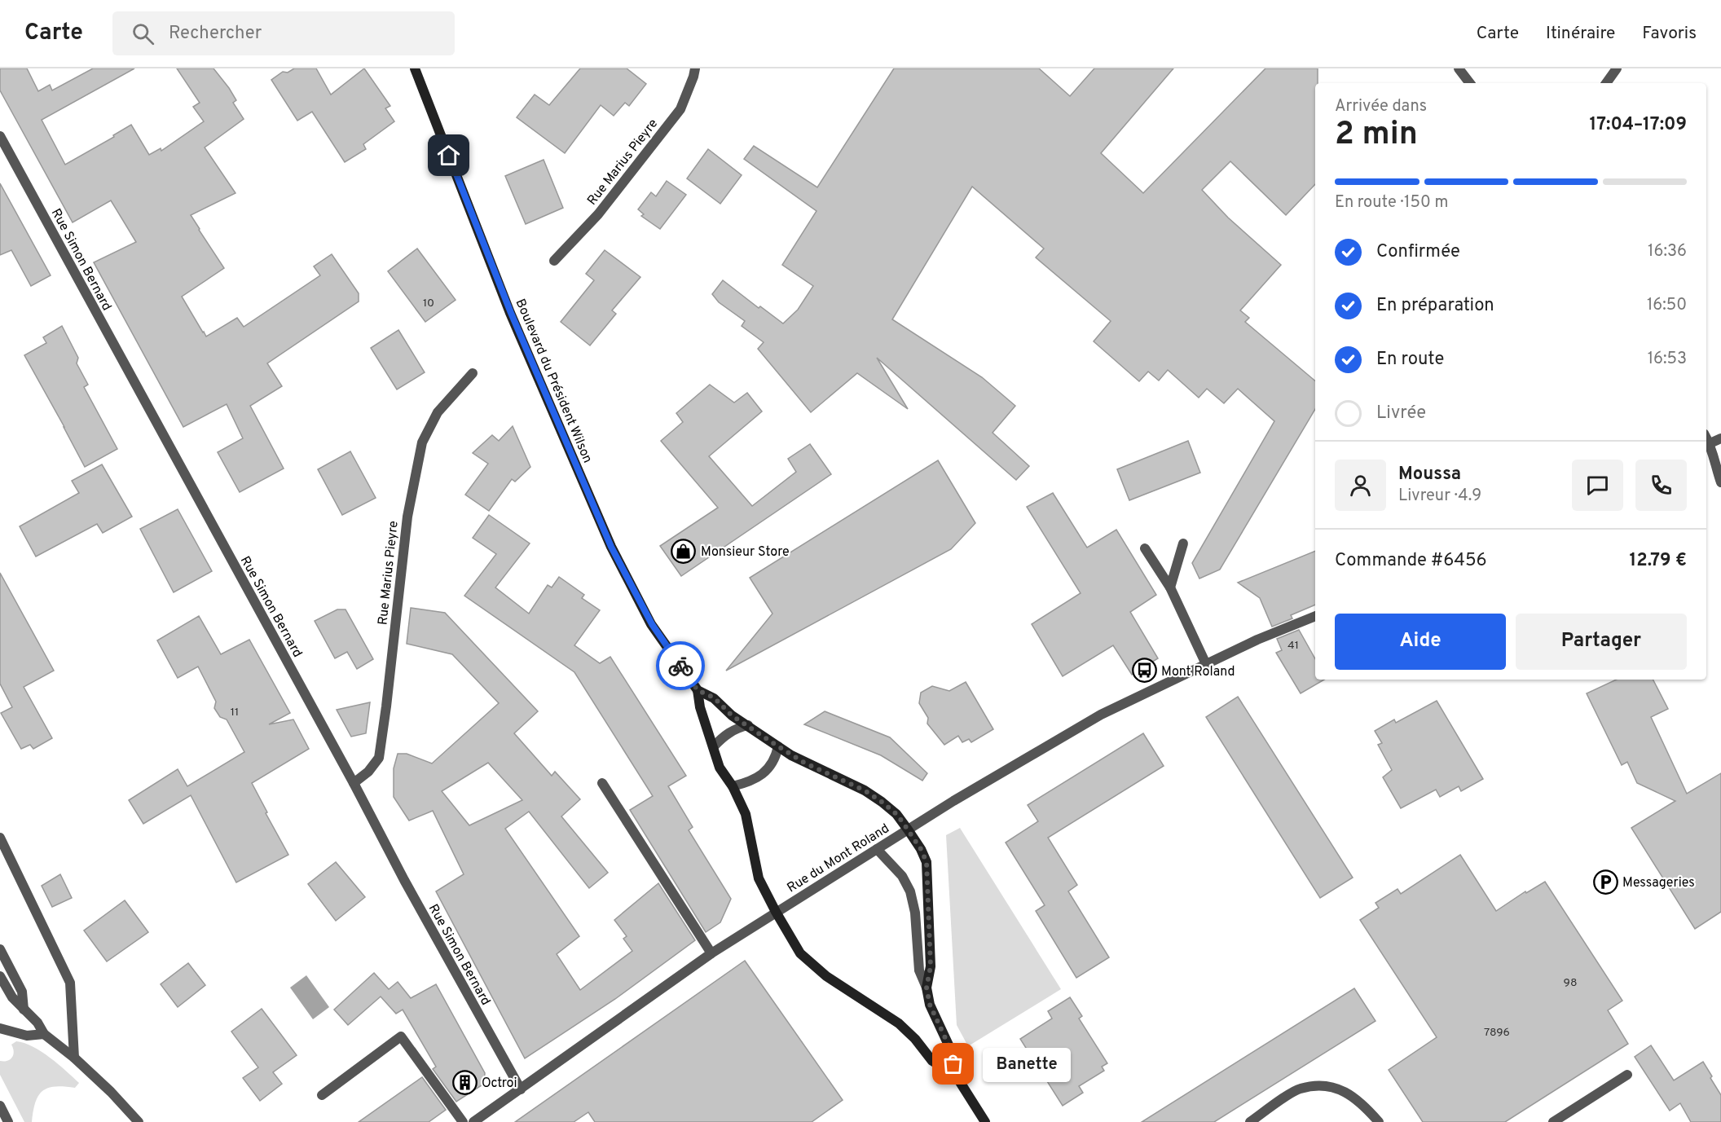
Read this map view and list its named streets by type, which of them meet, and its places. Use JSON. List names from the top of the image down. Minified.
{"streets":{"main road":["Boulevard du Président Wilson"],"street":["Rue Marius Pieyre","Rue Simon Bernard","Rue du Mont Roland"]},"crossings":[["Rue Marius Pieyre","Rue Simon Bernard"],["Rue Simon Bernard","Rue du Mont Roland"],["Boulevard du Président Wilson","Rue du Mont Roland"]],"places":{"shop":["Monsieur Store"],"bus stop":["Mont Roland"],"parking":["Messageries"],"other":["Banette"],"building":["Octroi"]},"house_numbers":["10","41","11","98","7896"],"page":{"header":"Carte","search":"Rechercher","nav":["Carte","Itinéraire","Favoris"],"heading":["2 min","Arrivée dans","17:04–17:09"],"panel":["Moussa","Livreur · 4.9","Commande #6456","12.79 €"],"bar":"En route · 150 m","list":[["Confirmée","16:36"],["En préparation","16:50"],["En route","16:53"],"Livrée"],"buttons":["Aide","Partager"],"bubble":"Banette"}}
